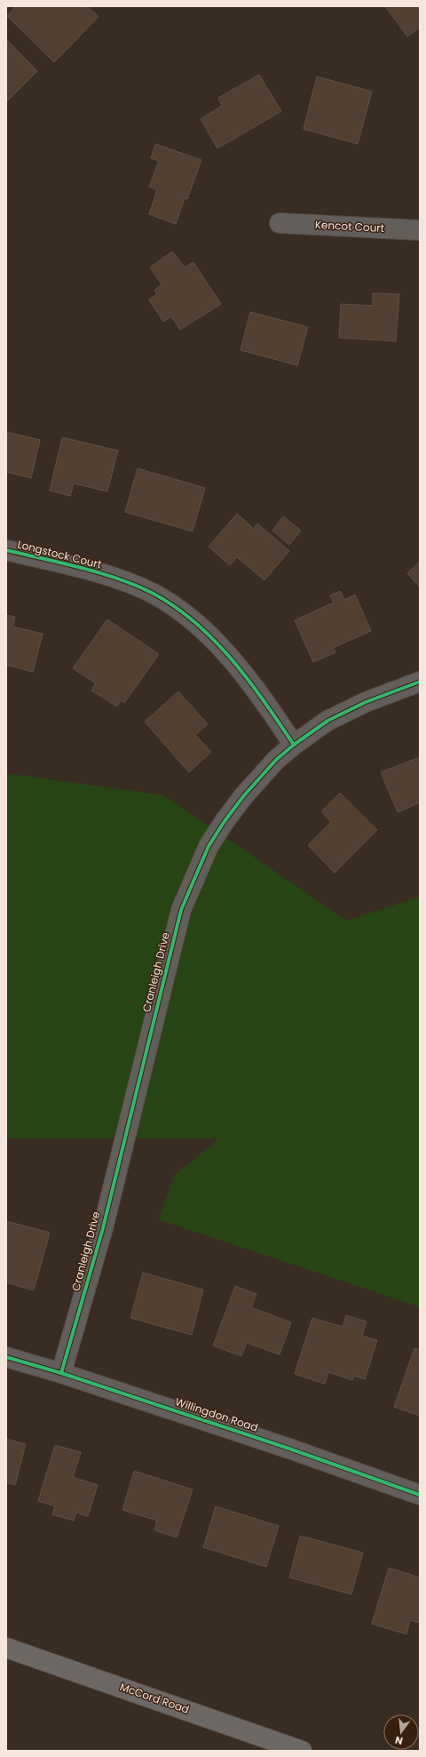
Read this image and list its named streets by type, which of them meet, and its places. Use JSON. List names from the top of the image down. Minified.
{"streets":{"street":["Kencot Court","Longstock Court","Cranleigh Drive","Willingdon Road","McCord Road"]},"crossings":[["Longstock Court","Cranleigh Drive"],["Cranleigh Drive","Willingdon Road"]],"north":"bottom"}
